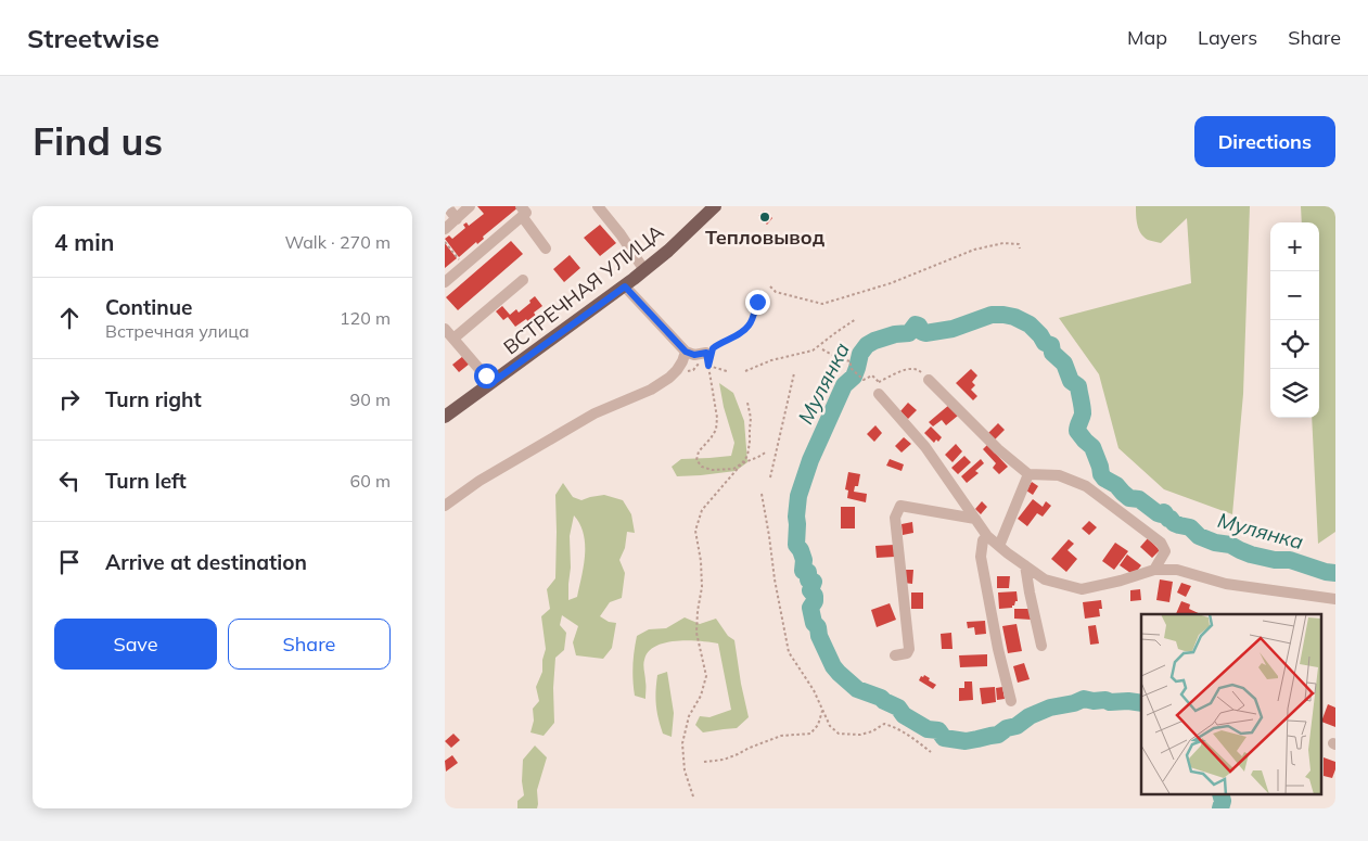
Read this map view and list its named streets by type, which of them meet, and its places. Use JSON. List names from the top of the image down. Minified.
{"streets":{"main road":["ВСТРЕЧНАЯ УЛИЦА"]},"water":["Мулянка"],"places":["Тепловывод"],"page":{"header":"Streetwise","nav":["Map","Layers","Share"],"buttons":["Directions",["Save","Share"]],"title":"Find us","heading":["4 min","Walk · 270 m"],"map_buttons":["+","−"],"list":[["Continue","Встречная улица","120 m"],["Turn right","90 m"],["Turn left","60 m"],"Arrive at destination"]}}
